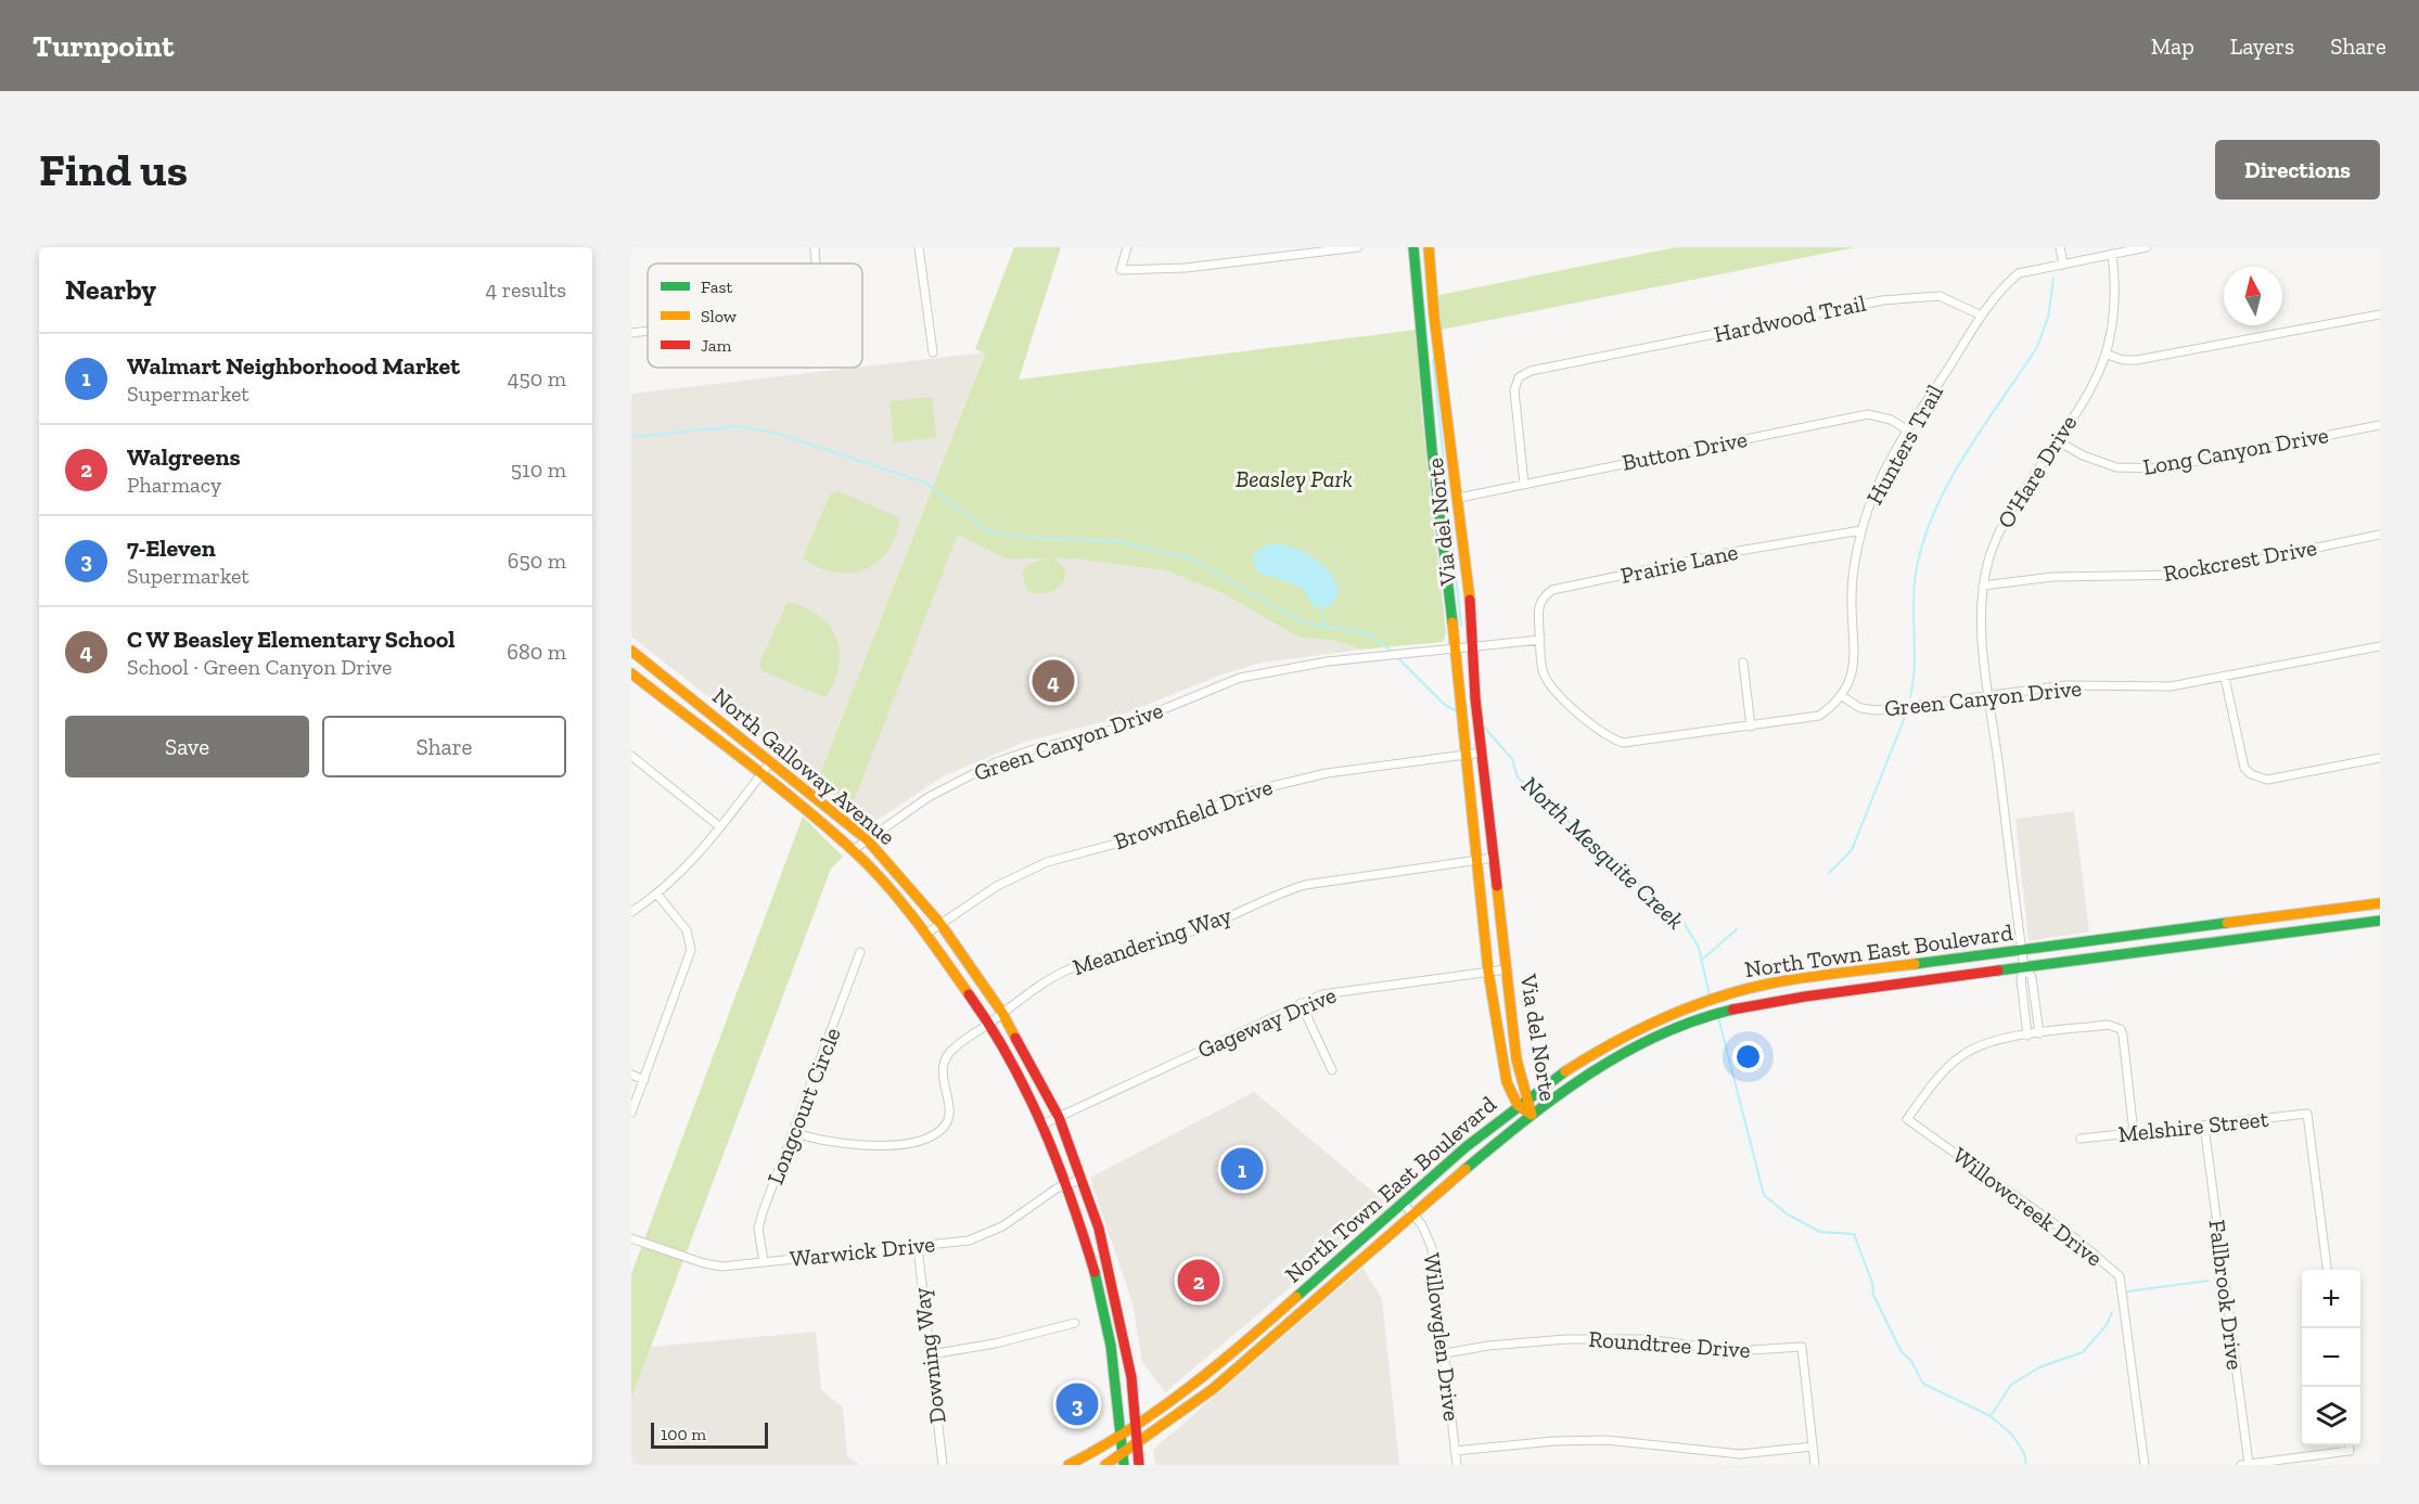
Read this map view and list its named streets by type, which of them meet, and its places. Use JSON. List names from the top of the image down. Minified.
{"streets":{"main road":["Via del Norte","North Galloway Avenue","North Town East Boulevard"],"street":["Hardwood Trail","Hunters Trail","Button Drive","Long Canyon Drive","O'Hare Drive","Rockcrest Drive","Prairie Lane","Green Canyon Drive","Brownfield Drive","Meandering Way","Gageway Drive","Longcourt Circle","Melshire Street","Willowcreek Drive","Warwick Drive","Fallbrook Drive","Willowglen Drive","Roundtree Drive","Downing Way"]},"crossings":[["Hardwood Trail","Hunters Trail"],["Hardwood Trail","Button Drive"],["Hunters Trail","Button Drive"],["Hunters Trail","Prairie Lane"],["Hunters Trail","Green Canyon Drive"],["Button Drive","Via del Norte"],["Long Canyon Drive","O'Hare Drive"],["O'Hare Drive","Rockcrest Drive"],["O'Hare Drive","Green Canyon Drive"],["O'Hare Drive","North Town East Boulevard"],["Via del Norte","Green Canyon Drive"],["Via del Norte","Brownfield Drive"],["Via del Norte","Meandering Way"],["Via del Norte","North Town East Boulevard"],["Via del Norte","Gageway Drive"],["Green Canyon Drive","North Galloway Avenue"],["North Galloway Avenue","Brownfield Drive"],["North Galloway Avenue","Meandering Way"],["North Galloway Avenue","North Town East Boulevard"],["North Galloway Avenue","Gageway Drive"],["North Galloway Avenue","Warwick Drive"],["Meandering Way","Longcourt Circle"],["North Town East Boulevard","Willowglen Drive"],["Longcourt Circle","Warwick Drive"],["Melshire Street","Fallbrook Drive"],["Warwick Drive","Downing Way"],["Willowglen Drive","Roundtree Drive"]],"water":["North Mesquite Creek"],"parks":["Beasley Park"],"legend":["Fast","Slow","Jam"],"scale_bar":"100 m","north":"top","page":{"header":"Turnpoint","nav":["Map","Layers","Share"],"buttons":["Directions",["Save","Share"]],"title":"Find us","heading":["Nearby","4 results"],"list":[{"mark":"1","name":"Walmart Neighborhood Market","note":"Supermarket","value":"450 m"},{"mark":"2","name":"Walgreens","note":"Pharmacy","value":"510 m"},{"mark":"3","name":"7-Eleven","note":"Supermarket","value":"650 m"},{"mark":"4","name":"C W Beasley Elementary School","note":"School · Green Canyon Drive","value":"680 m"}],"pins":["4","1","2","3"],"map_buttons":["+","−"],"scale":"100 m"}}
